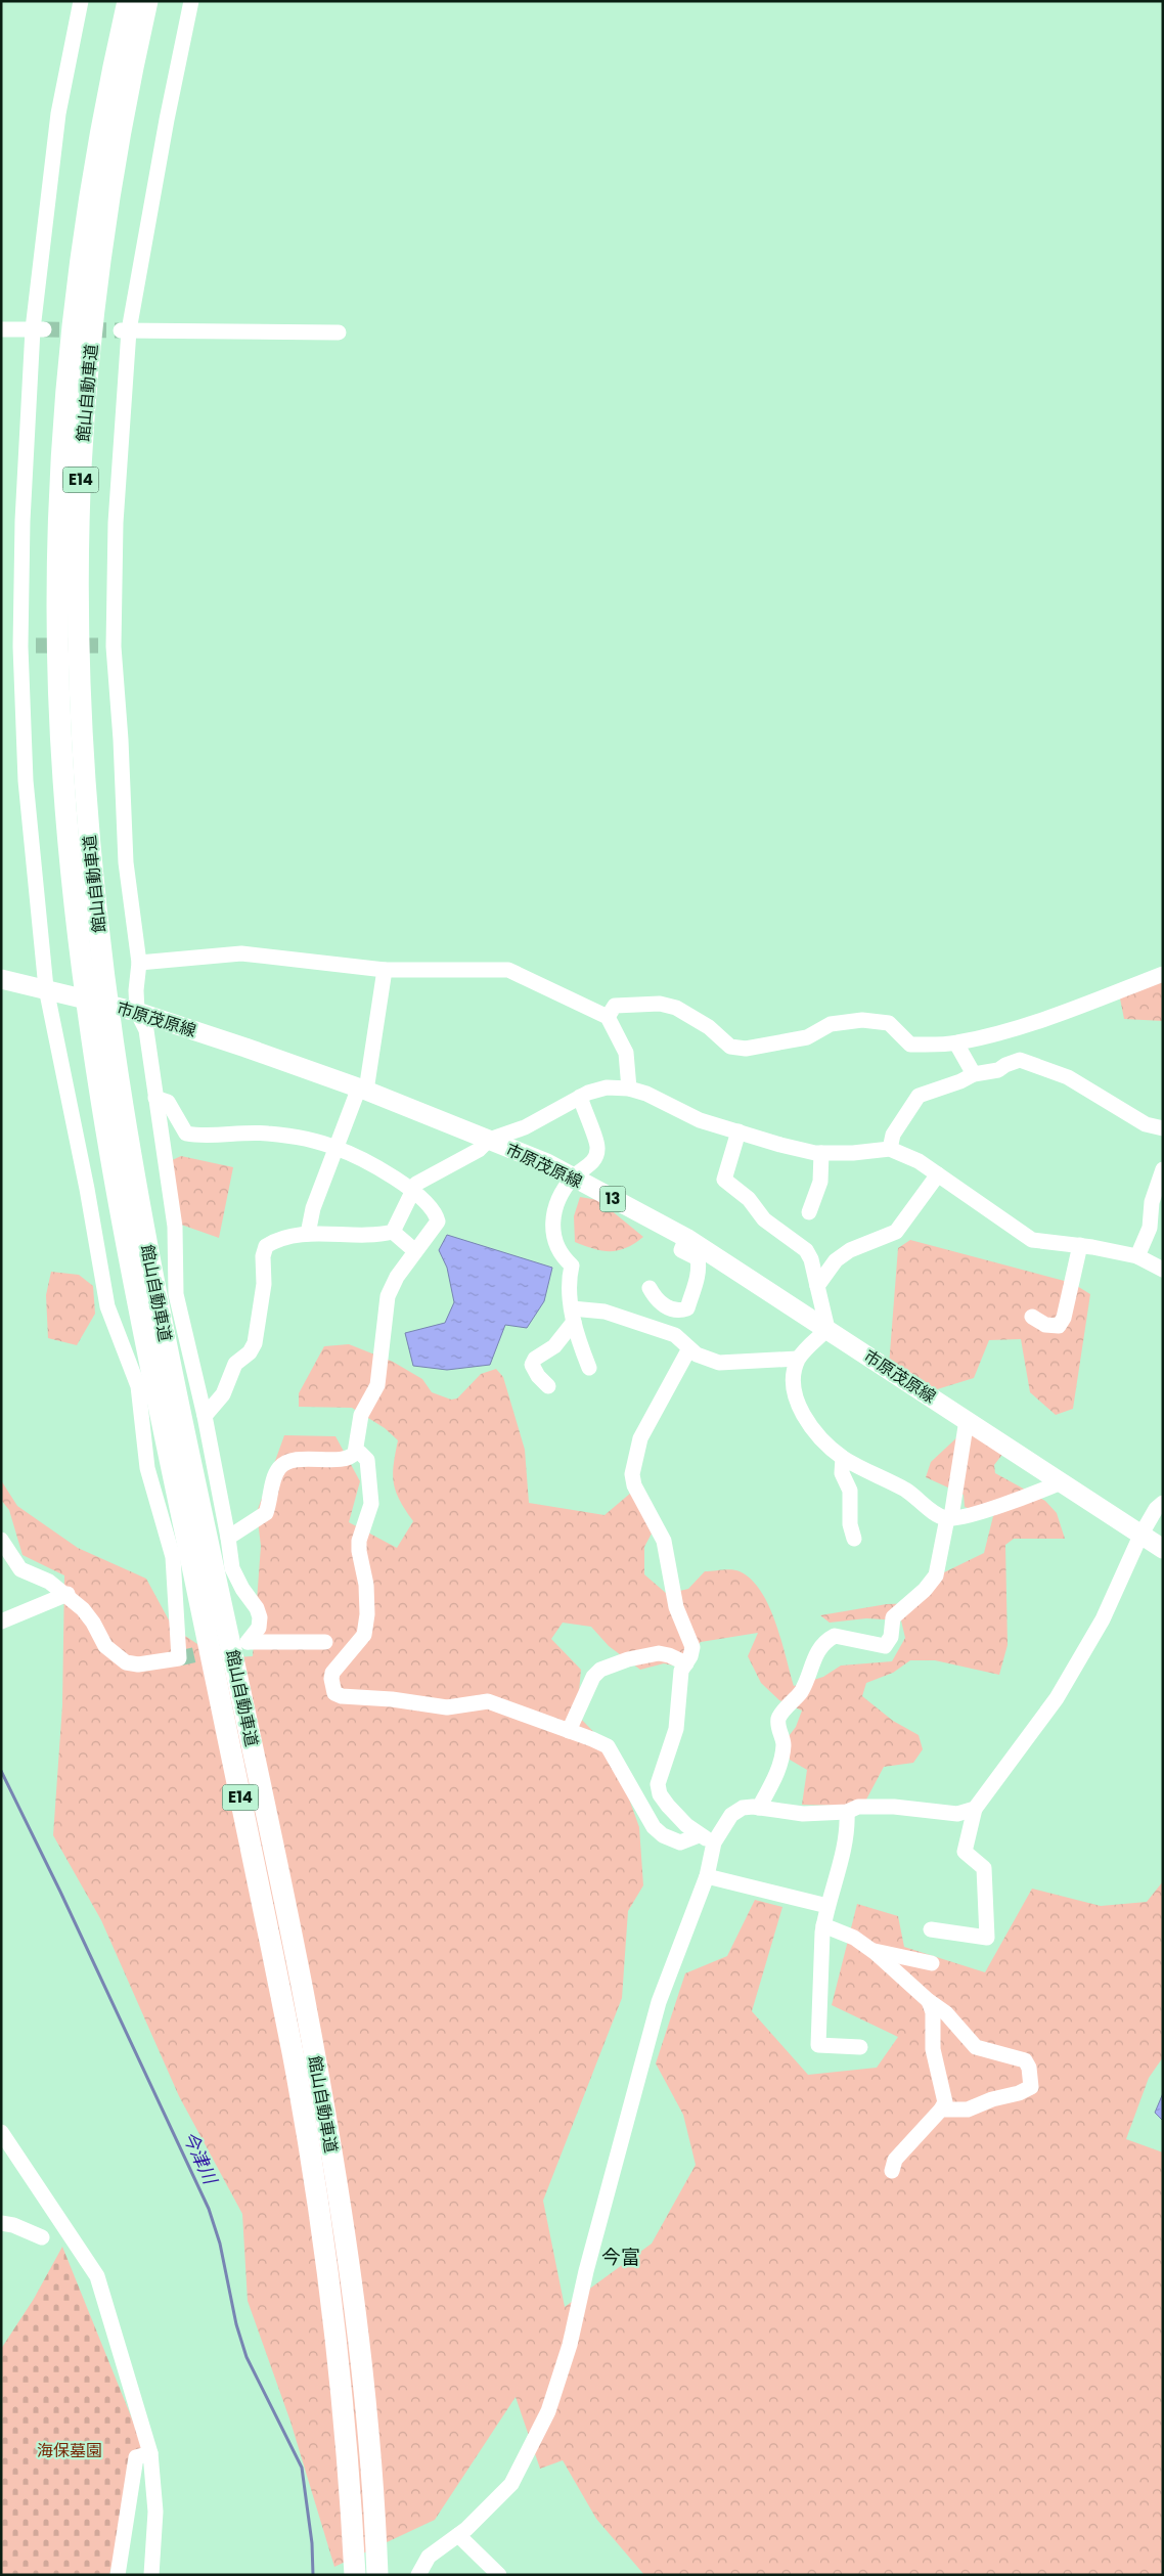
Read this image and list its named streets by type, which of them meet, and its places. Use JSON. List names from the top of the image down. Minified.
{"streets":{"highway":["館山自動車道","E14"],"main road":["市原茂原線","13"]},"districts":["今富"],"water":["今津川"],"parks":["海保墓園"]}
